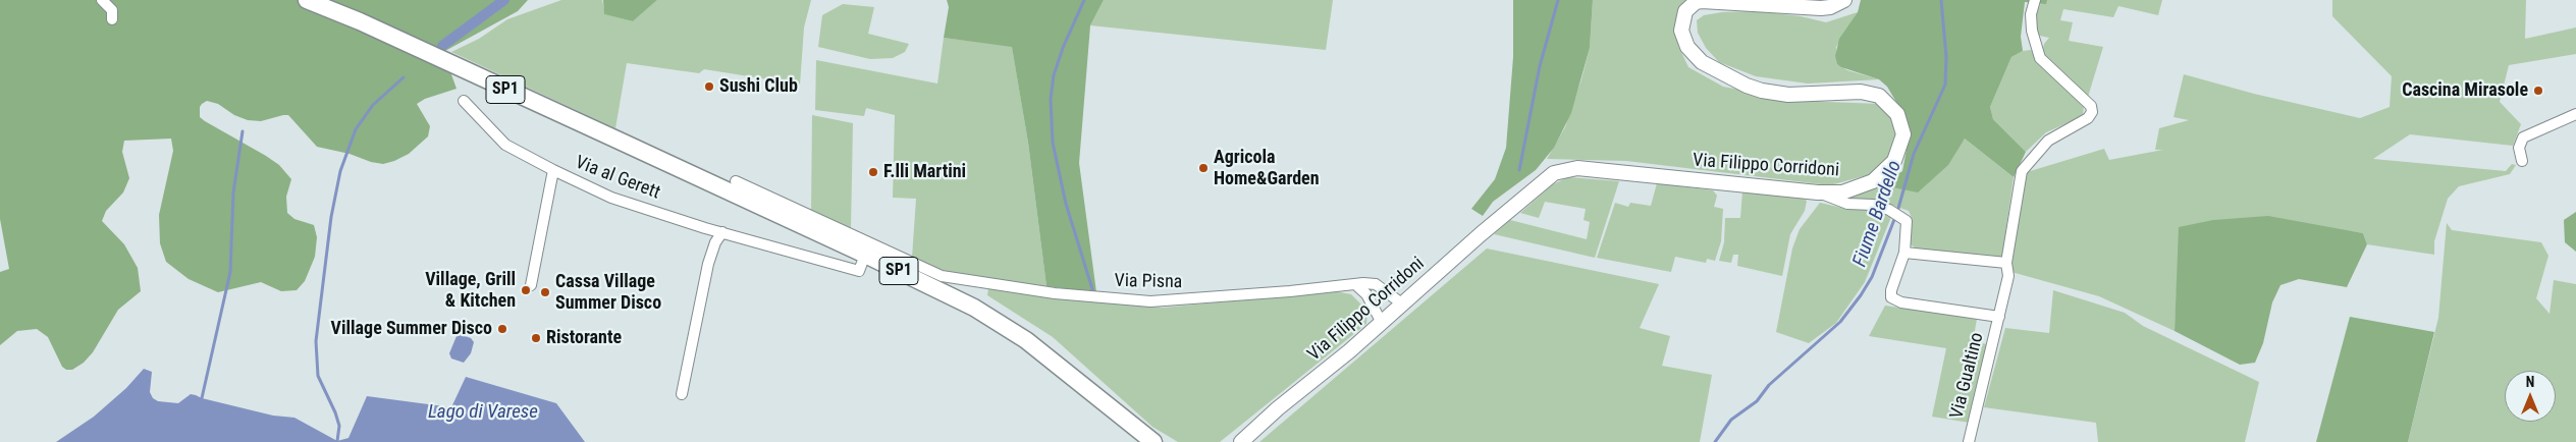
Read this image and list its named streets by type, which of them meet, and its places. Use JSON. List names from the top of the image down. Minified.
{"streets":{"main road":["SP1"],"street":["Via Filippo Corridoni","Via al Gerett","Via Pisna","Via Gualtino"]},"crossings":[["SP1","Via al Gerett"],["Via Filippo Corridoni","Via Pisna"],["Via Filippo Corridoni","Via Gualtino"]],"water":["Fiume Bardello","Lago di Varese"],"places":["Sushi Club","Cascina Mirasole","Agricola Home&Garden","F.lli Martini","Village, Grill & Kitchen","Cassa Village Summer Disco","Village Summer Disco","Ristorante"],"north":"top"}
